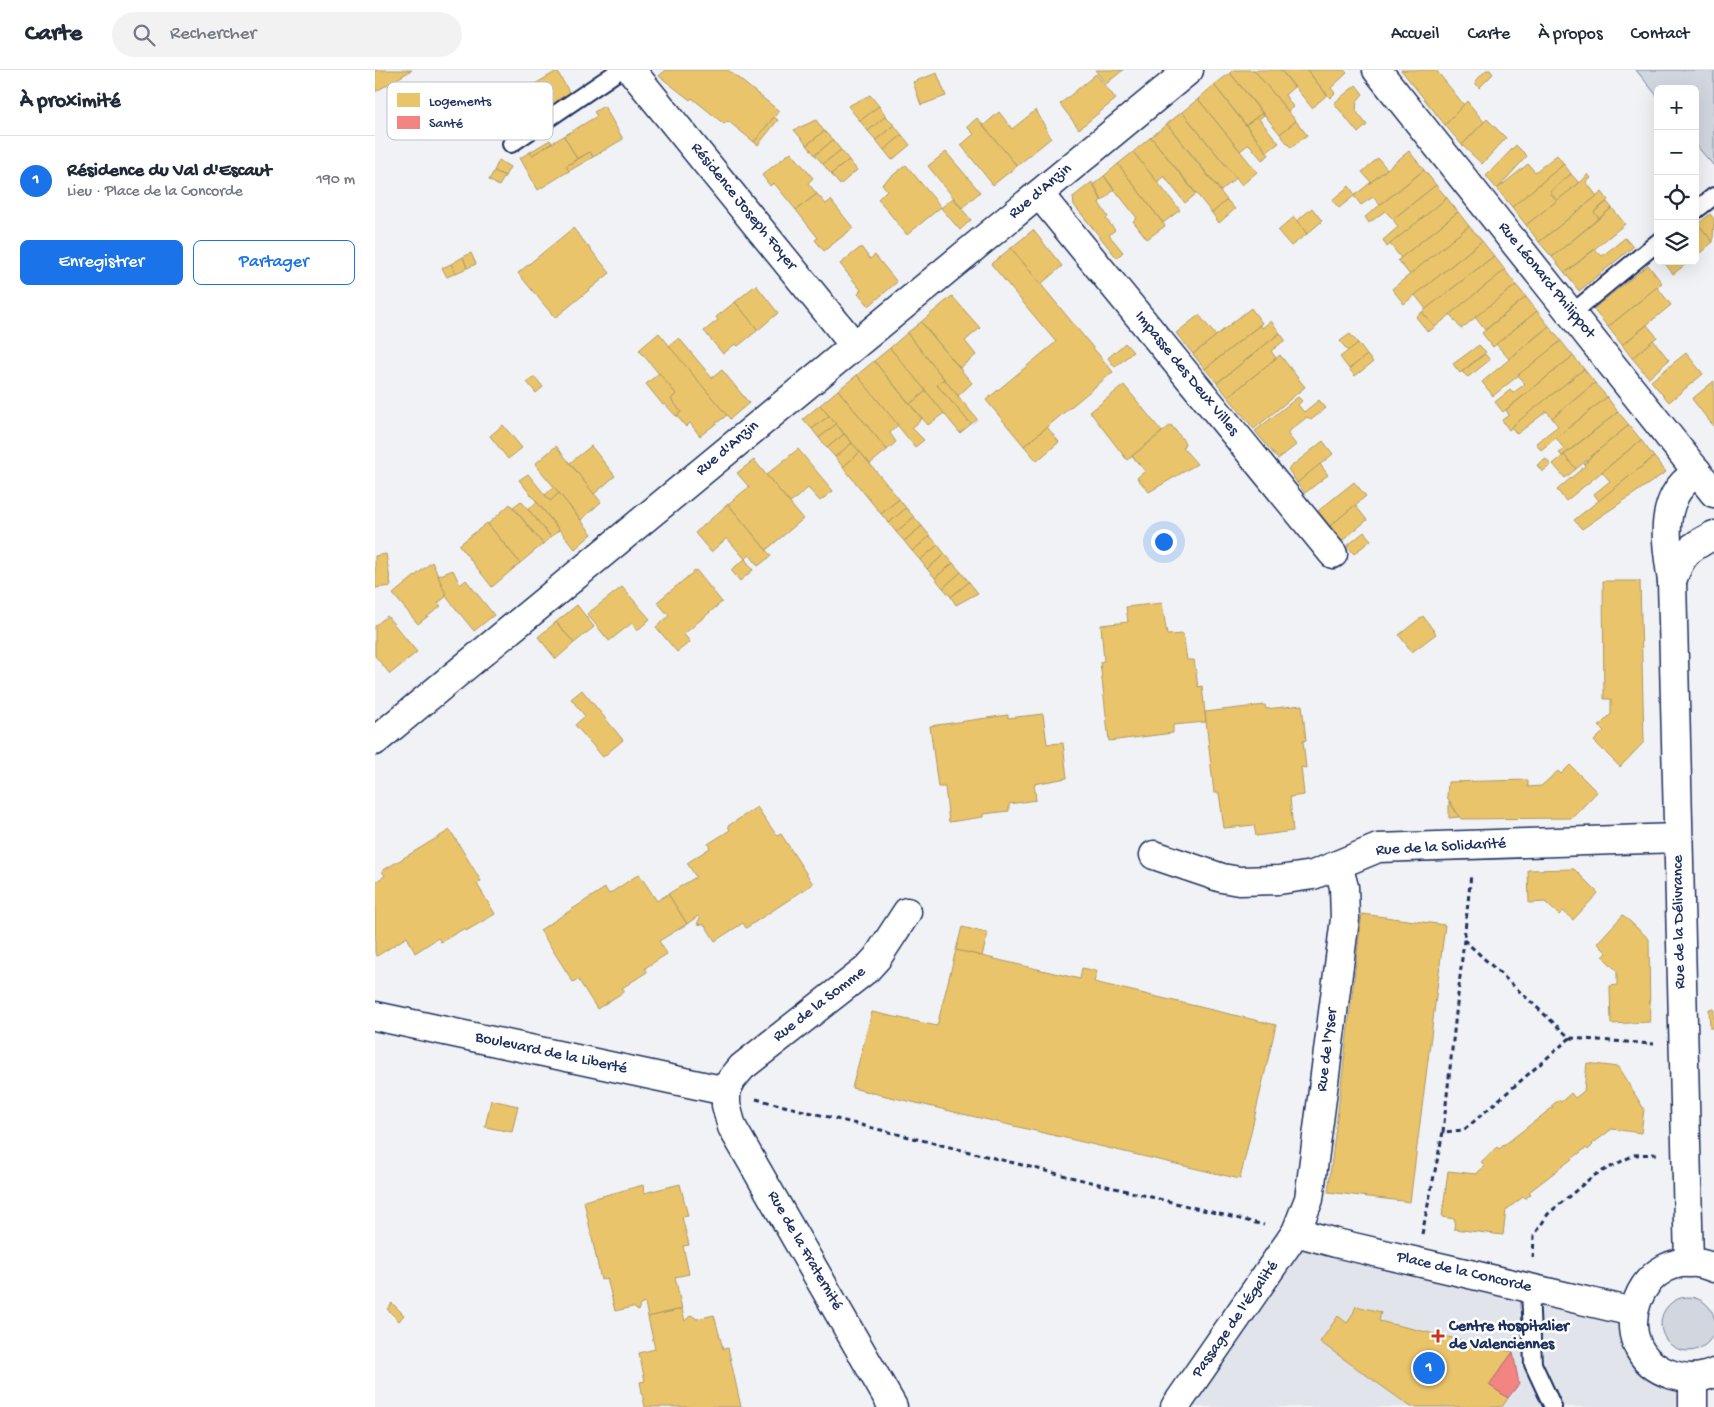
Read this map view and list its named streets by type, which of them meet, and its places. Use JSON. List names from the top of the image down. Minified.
{"streets":{"street":["Rue d'Anzin","Résidence Joseph Foyer","Rue Léonard Philippot","Impasse des Deux Villes","Rue de la Solidarité","Rue de la Délivrance","Rue de la Somme","Rue de l'Yser","Boulevard de la Liberté","Rue de la Fraternité","Place de la Concorde","Passage de l'Égalité"]},"crossings":[["Rue d'Anzin","Résidence Joseph Foyer"],["Rue d'Anzin","Impasse des Deux Villes"],["Rue Léonard Philippot","Rue de la Délivrance"],["Rue de la Solidarité","Rue de la Délivrance"],["Rue de la Solidarité","Rue de l'Yser"],["Rue de la Somme","Boulevard de la Liberté"],["Rue de la Somme","Rue de la Fraternité"],["Rue de l'Yser","Place de la Concorde"],["Rue de l'Yser","Passage de l'Égalité"],["Boulevard de la Liberté","Rue de la Fraternité"],["Place de la Concorde","Passage de l'Égalité"]],"places":{"health":["Centre Hospitalier de Valenciennes"]},"legend":["Logements","Santé"],"page":{"header":"Carte","search":"Rechercher","nav":["Accueil","Carte","À propos","Contact"],"heading":"À proximité","map_buttons":["+","−"],"list":[{"mark":"1","name":"Résidence du Val d'Escaut","note":"Lieu · Place de la Concorde","value":"190 m"}],"buttons":["Enregistrer","Partager"],"pins":"1"}}
